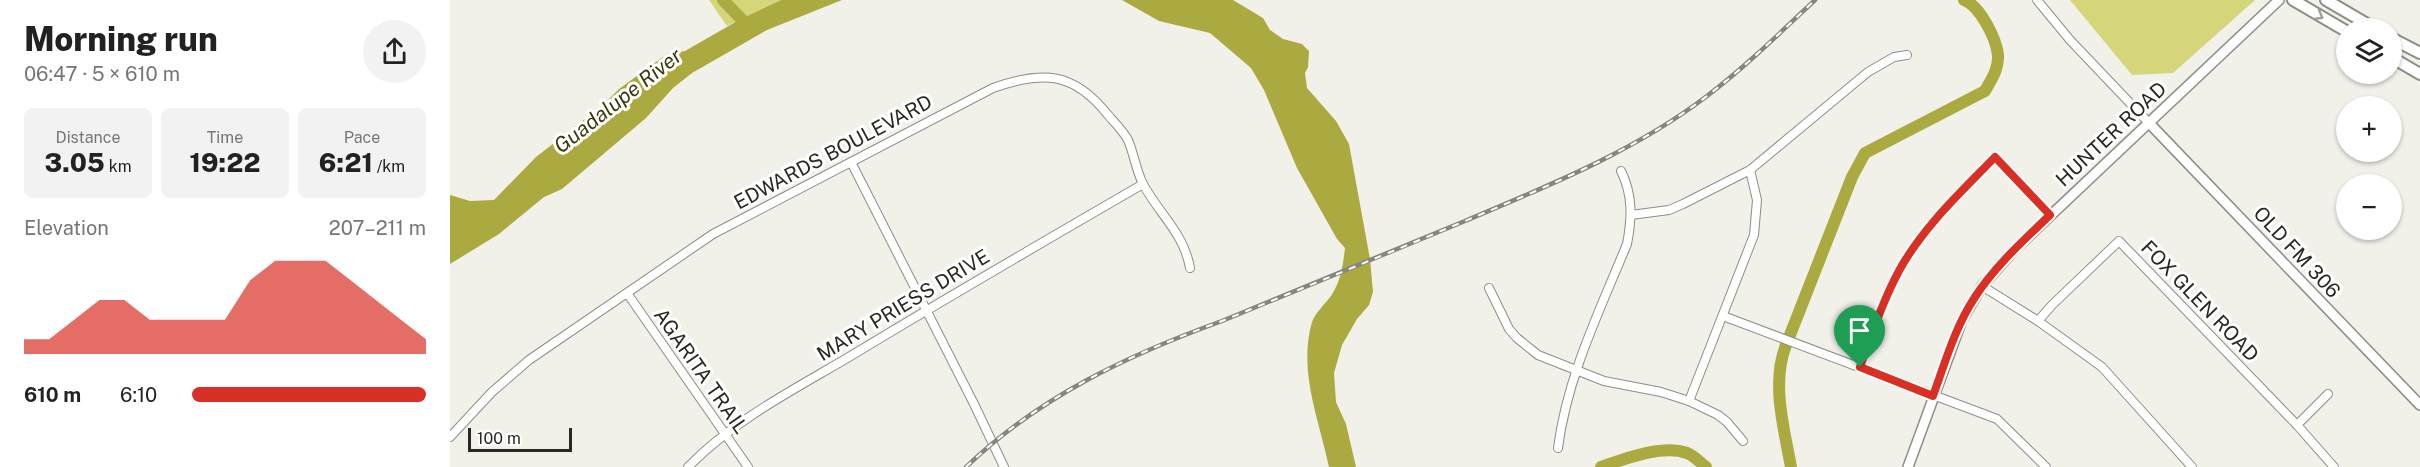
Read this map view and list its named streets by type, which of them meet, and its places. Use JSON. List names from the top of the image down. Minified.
{"streets":{"street":["HUNTER ROAD","EDWARDS BOULEVARD","OLD FM 306","FOX GLEN ROAD","MARY PRIESS DRIVE","AGARITA TRAIL"]},"crossings":[["HUNTER ROAD","OLD FM 306"],["EDWARDS BOULEVARD","MARY PRIESS DRIVE"],["EDWARDS BOULEVARD","AGARITA TRAIL"],["MARY PRIESS DRIVE","AGARITA TRAIL"]],"water":["Guadalupe River"],"scale_bar":"100 m","page":{"heading":["Morning run","06:47 · 5 × 610 m"],"map_buttons":["+","−"],"stats":[["Distance","3.05 km"],["Time","19:22"],["Pace","6:21 /km"]],"chart":["Elevation","207–211 m"],"list":[{"name":"610 m","note":"6:10"}],"scale":"100 m"}}
